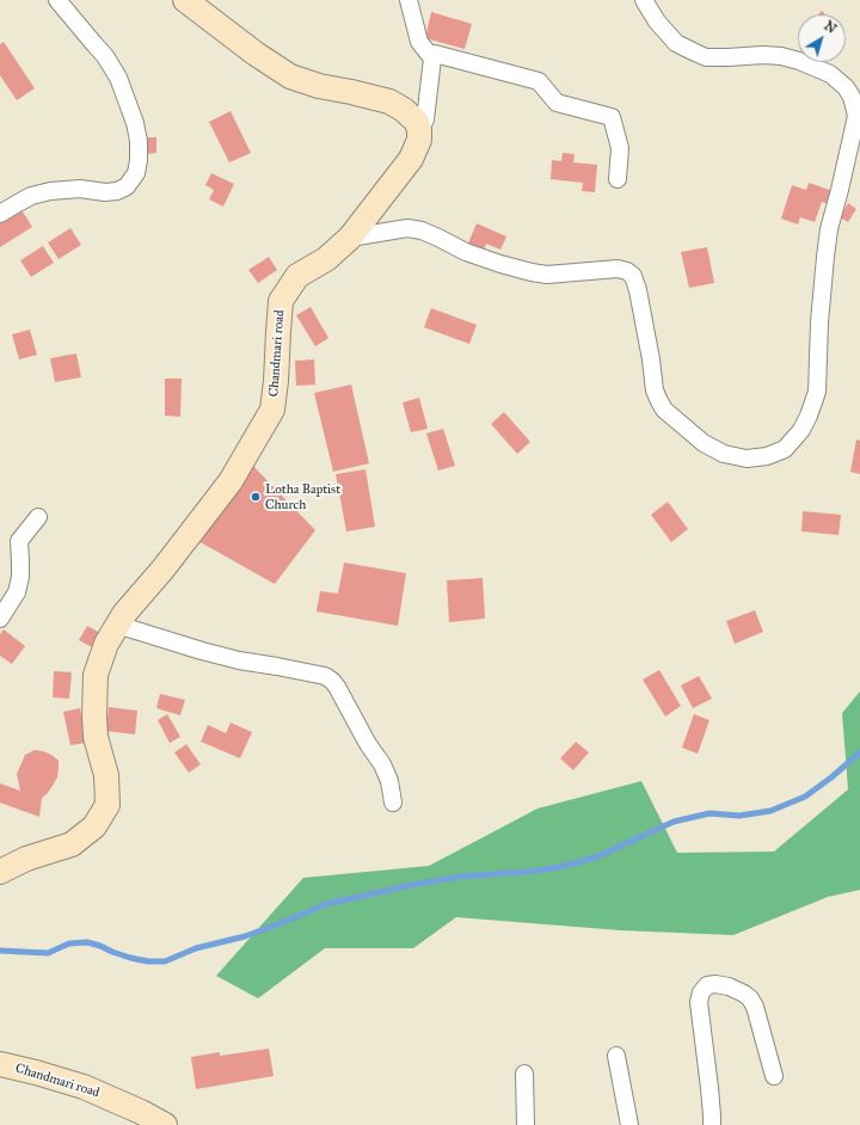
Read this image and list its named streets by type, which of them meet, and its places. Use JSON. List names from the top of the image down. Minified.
{"streets":{"main road":["Chandmari road"]},"places":["Lotha Baptist Church"],"north":"top right"}
